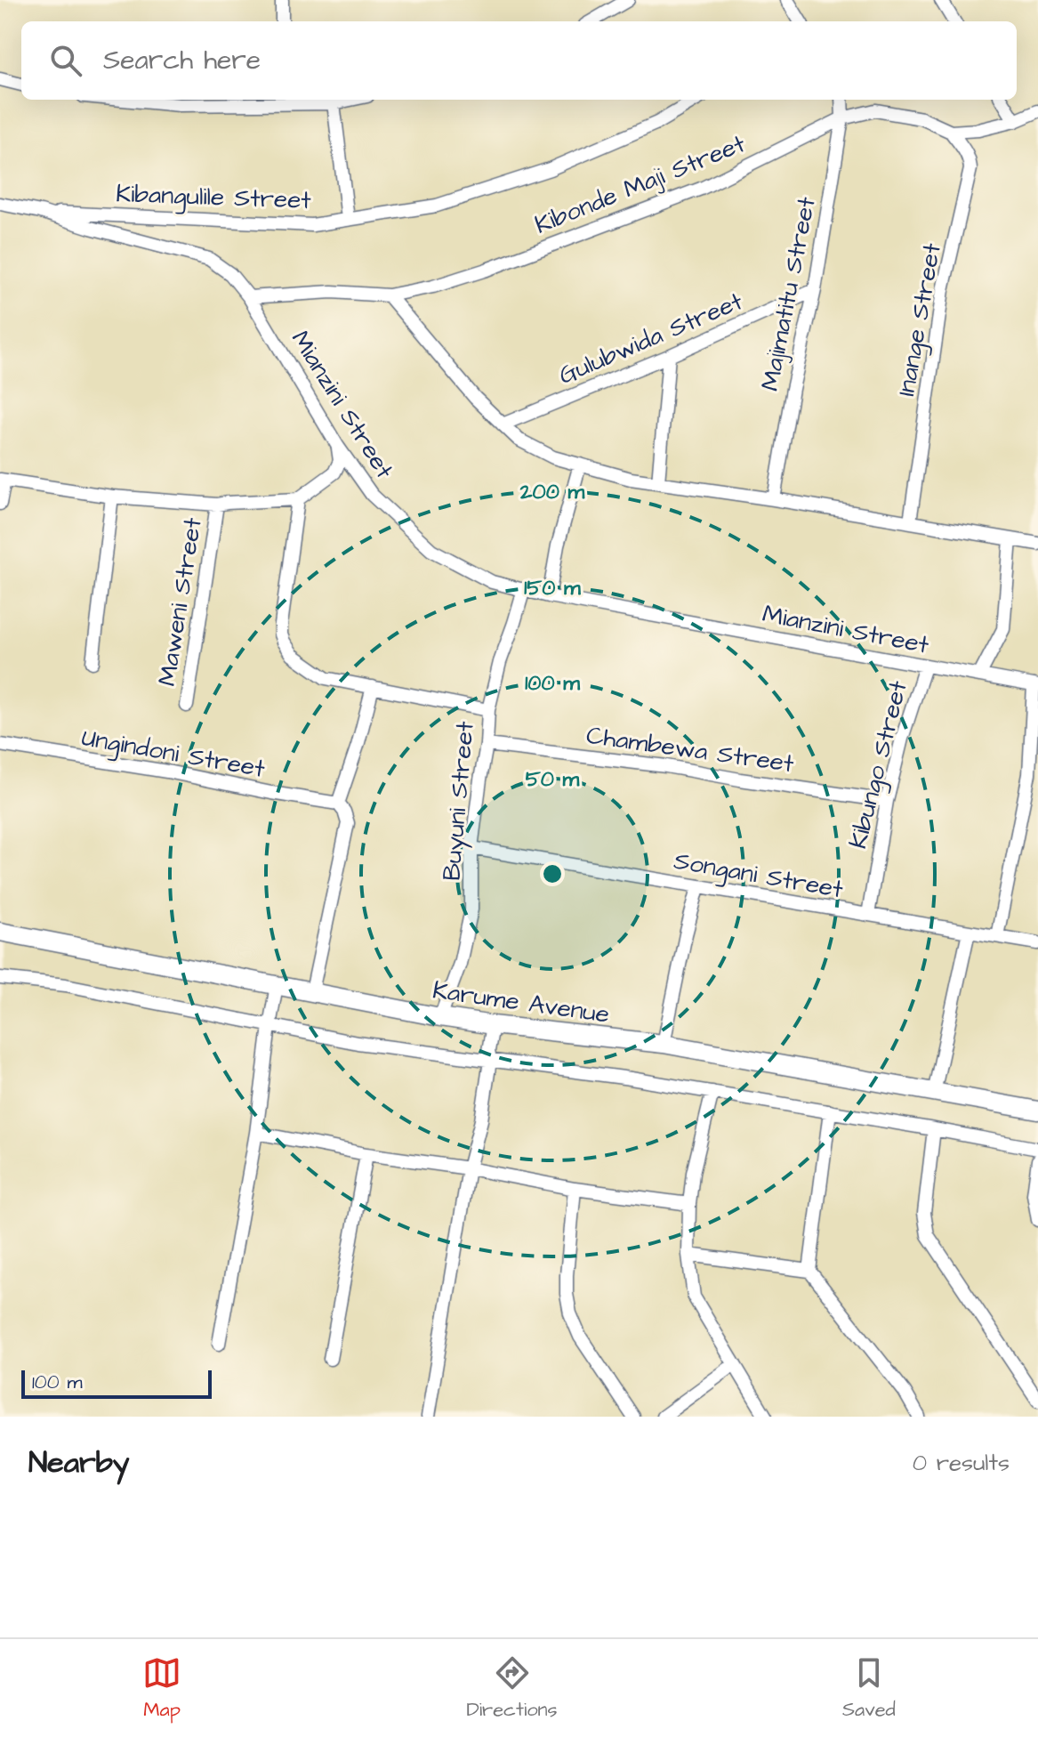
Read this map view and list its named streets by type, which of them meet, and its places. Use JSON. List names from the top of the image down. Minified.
{"streets":{"main road":["Karume Avenue"],"street":["Kibonde Maji Street","Kibangulile Street","Majimatitu Street","Inange Street","Gulubwida Street","Mianzini Street","Maweni Street","Chambewa Street","Ungindoni Street","Kibungo Street","Buyuni Street","Songani Street"]},"crossings":[["Kibonde Maji Street","Majimatitu Street"],["Kibonde Maji Street","Inange Street"],["Kibonde Maji Street","Mianzini Street"],["Kibangulile Street","Mianzini Street"],["Majimatitu Street","Gulubwida Street"],["Mianzini Street","Kibungo Street"],["Mianzini Street","Buyuni Street"],["Chambewa Street","Kibungo Street"],["Chambewa Street","Buyuni Street"],["Kibungo Street","Songani Street"],["Buyuni Street","Songani Street"],["Buyuni Street","Karume Avenue"]],"scale_bar":"100 m","page":{"search":"Search here","scale":"100 m","heading":["Nearby","0 results"],"nav":["Map","Directions","Saved"]},"rings":["200 m","150 m","100 m","50 m"]}
